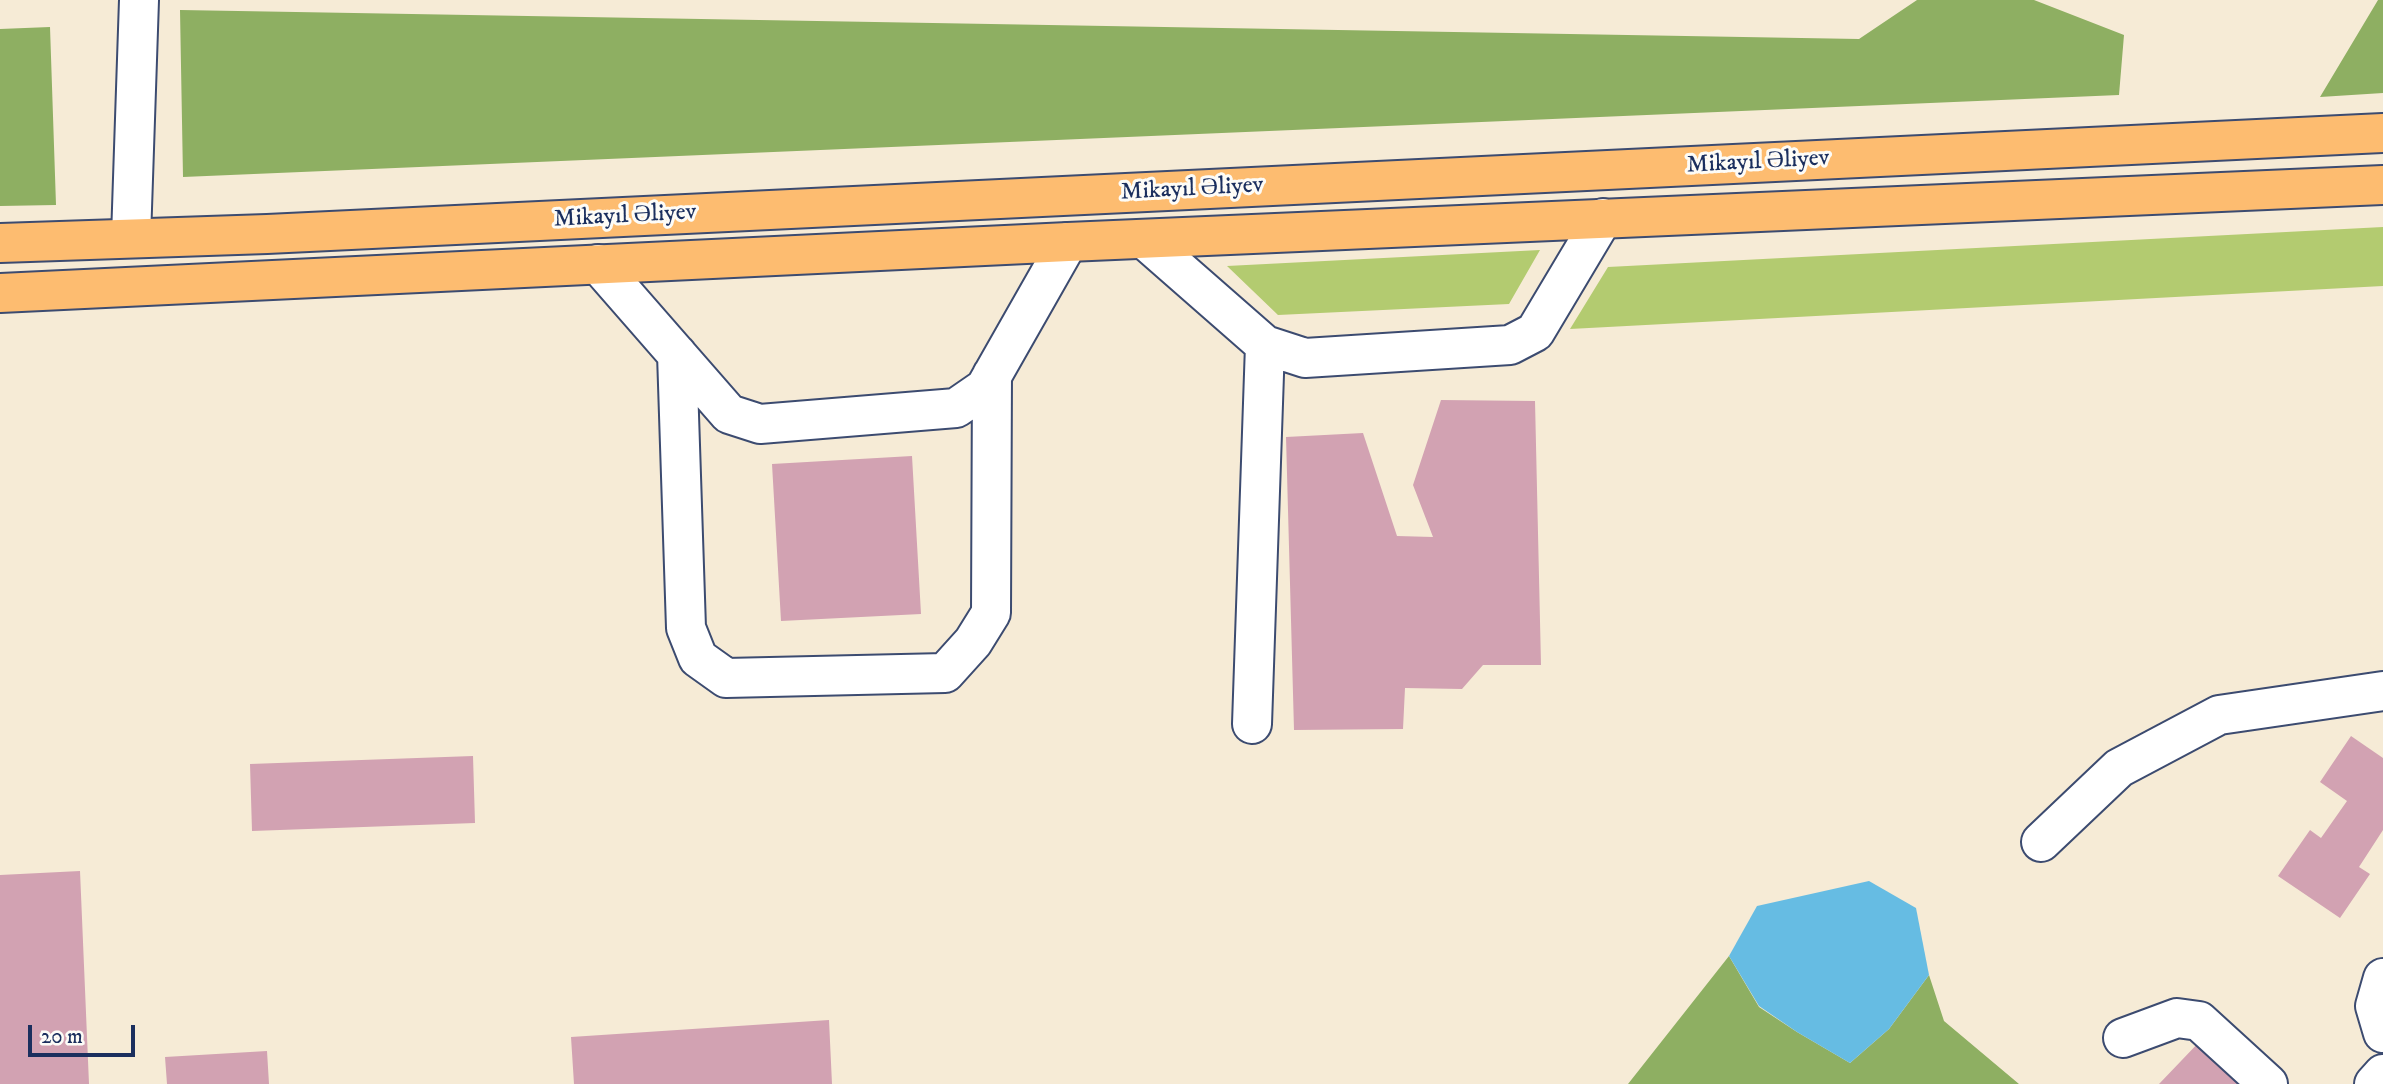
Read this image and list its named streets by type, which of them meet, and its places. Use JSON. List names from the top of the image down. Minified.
{"streets":{"main road":["Mikayıl Əliyev"]},"scale_bar":"20 m"}
